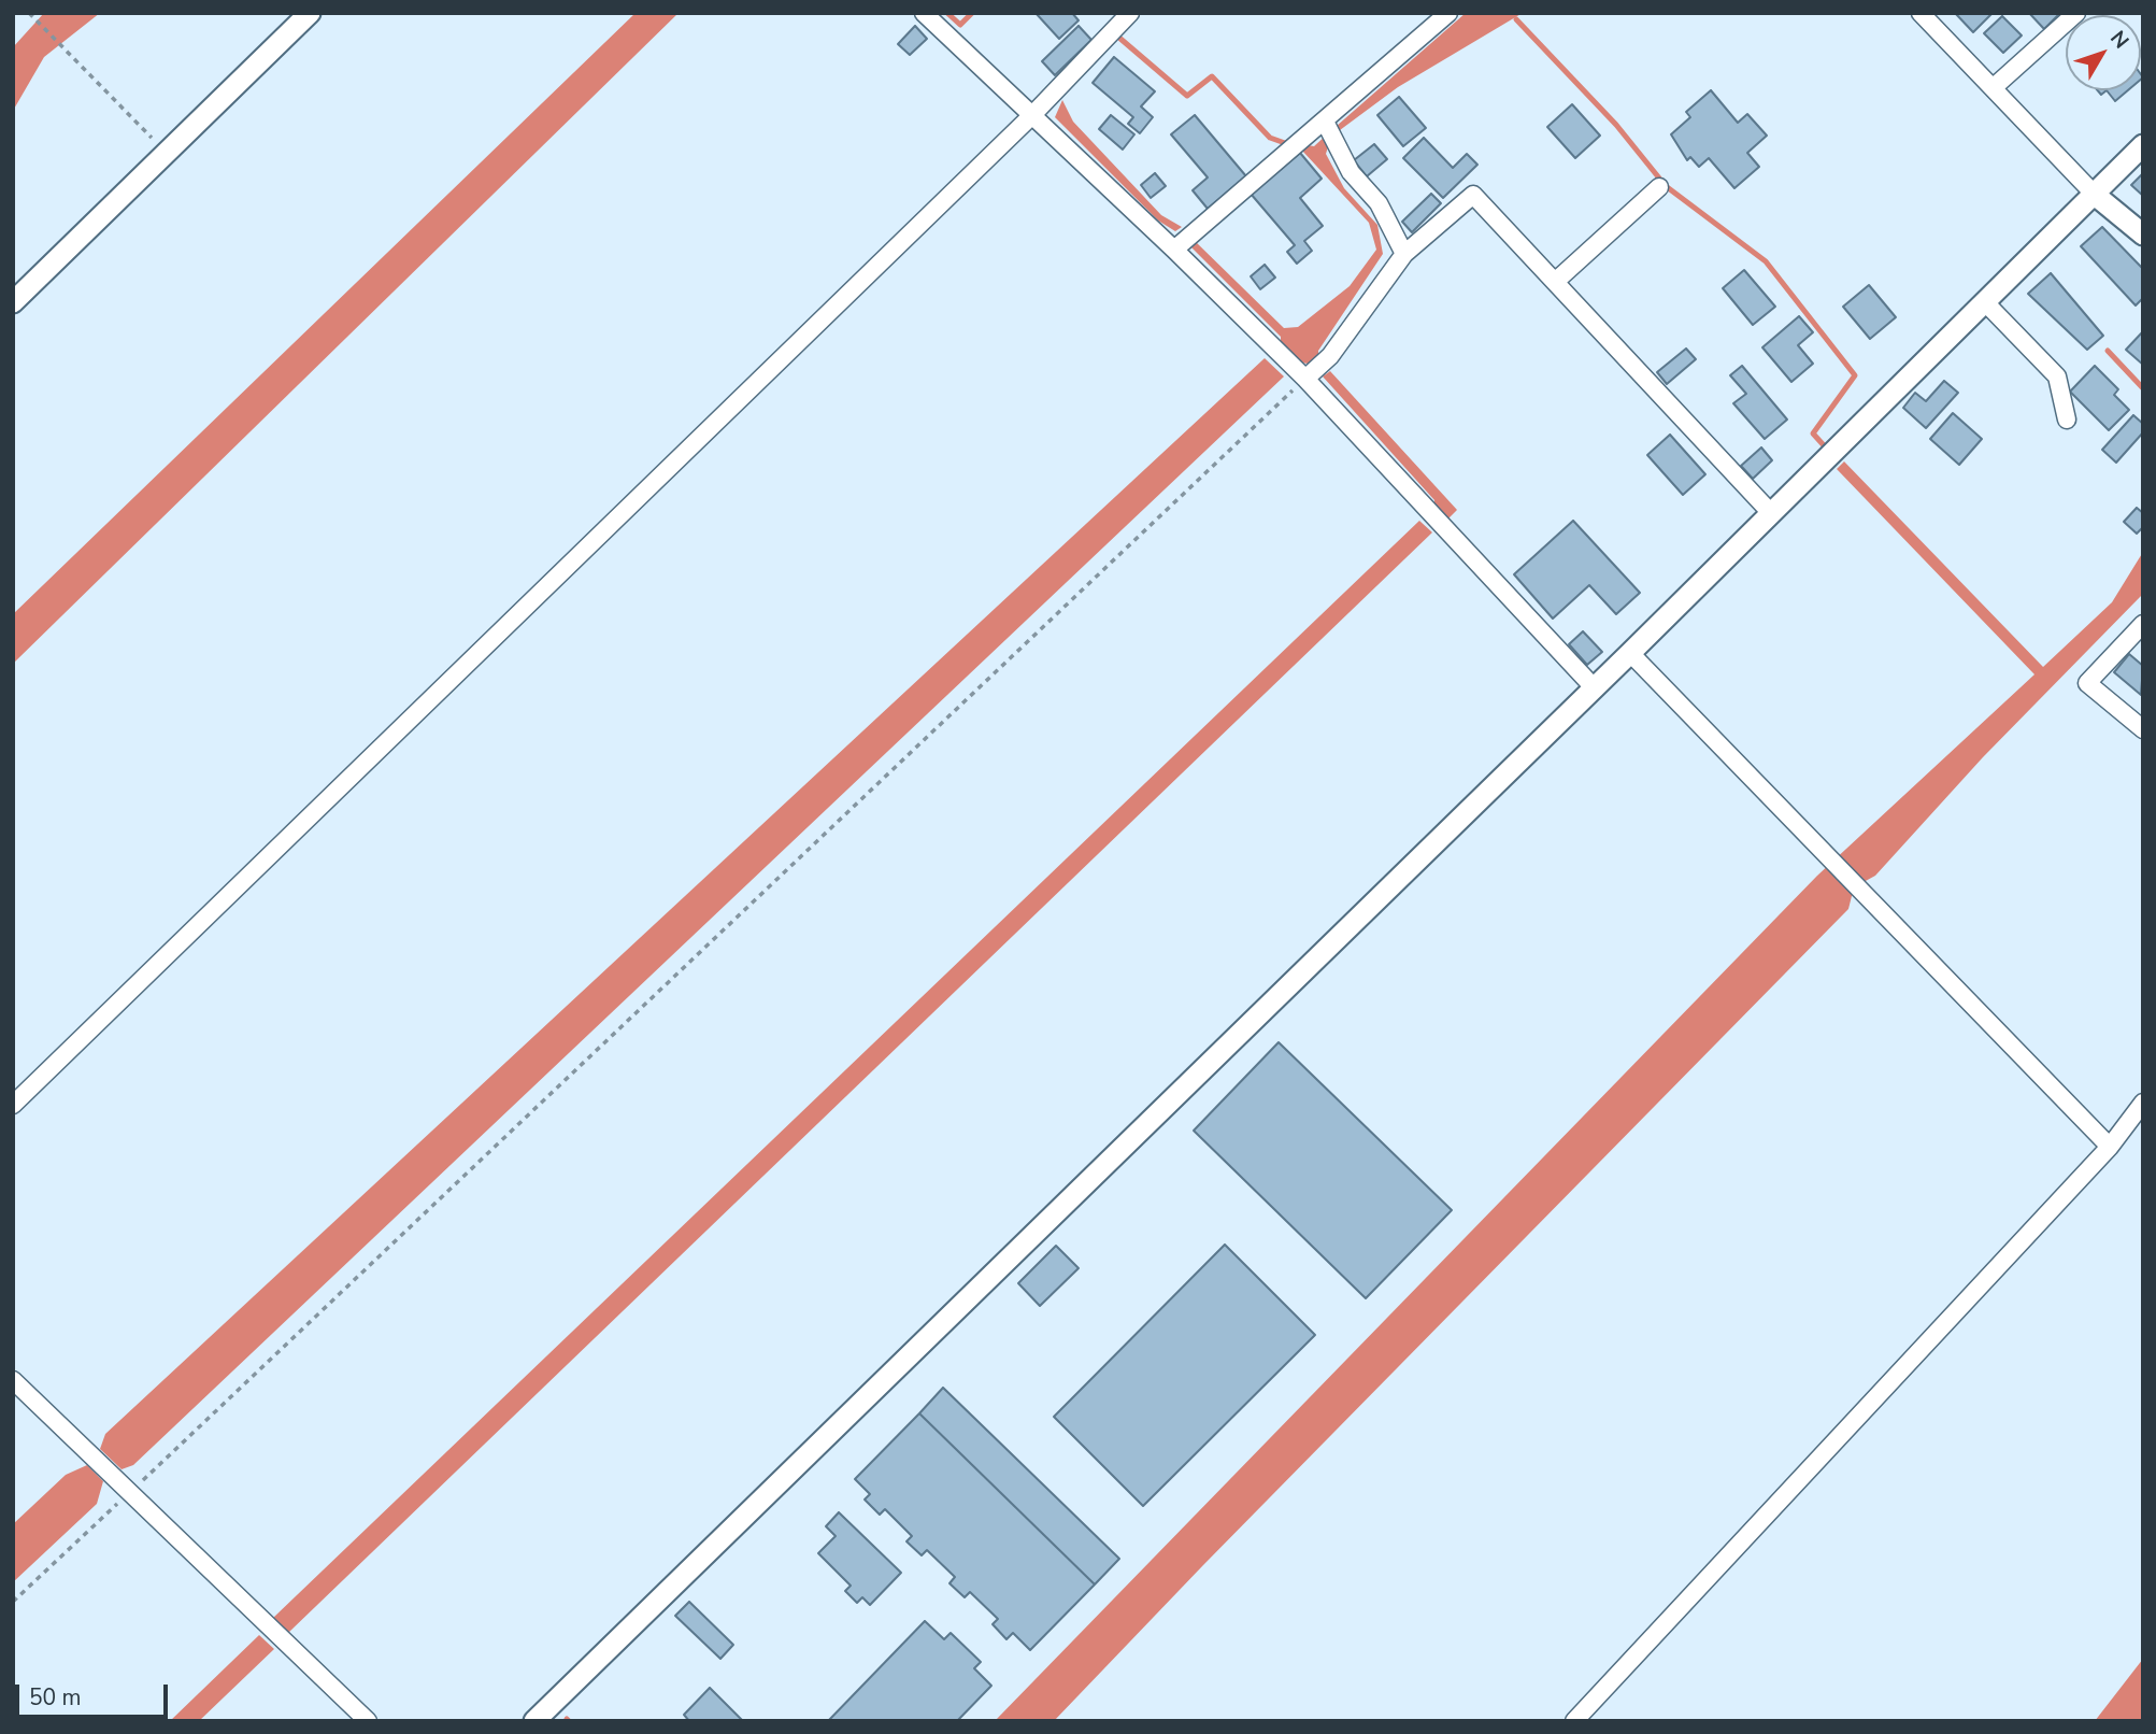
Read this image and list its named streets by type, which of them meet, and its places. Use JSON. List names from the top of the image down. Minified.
{"scale_bar":"50 m","north":"top right"}
